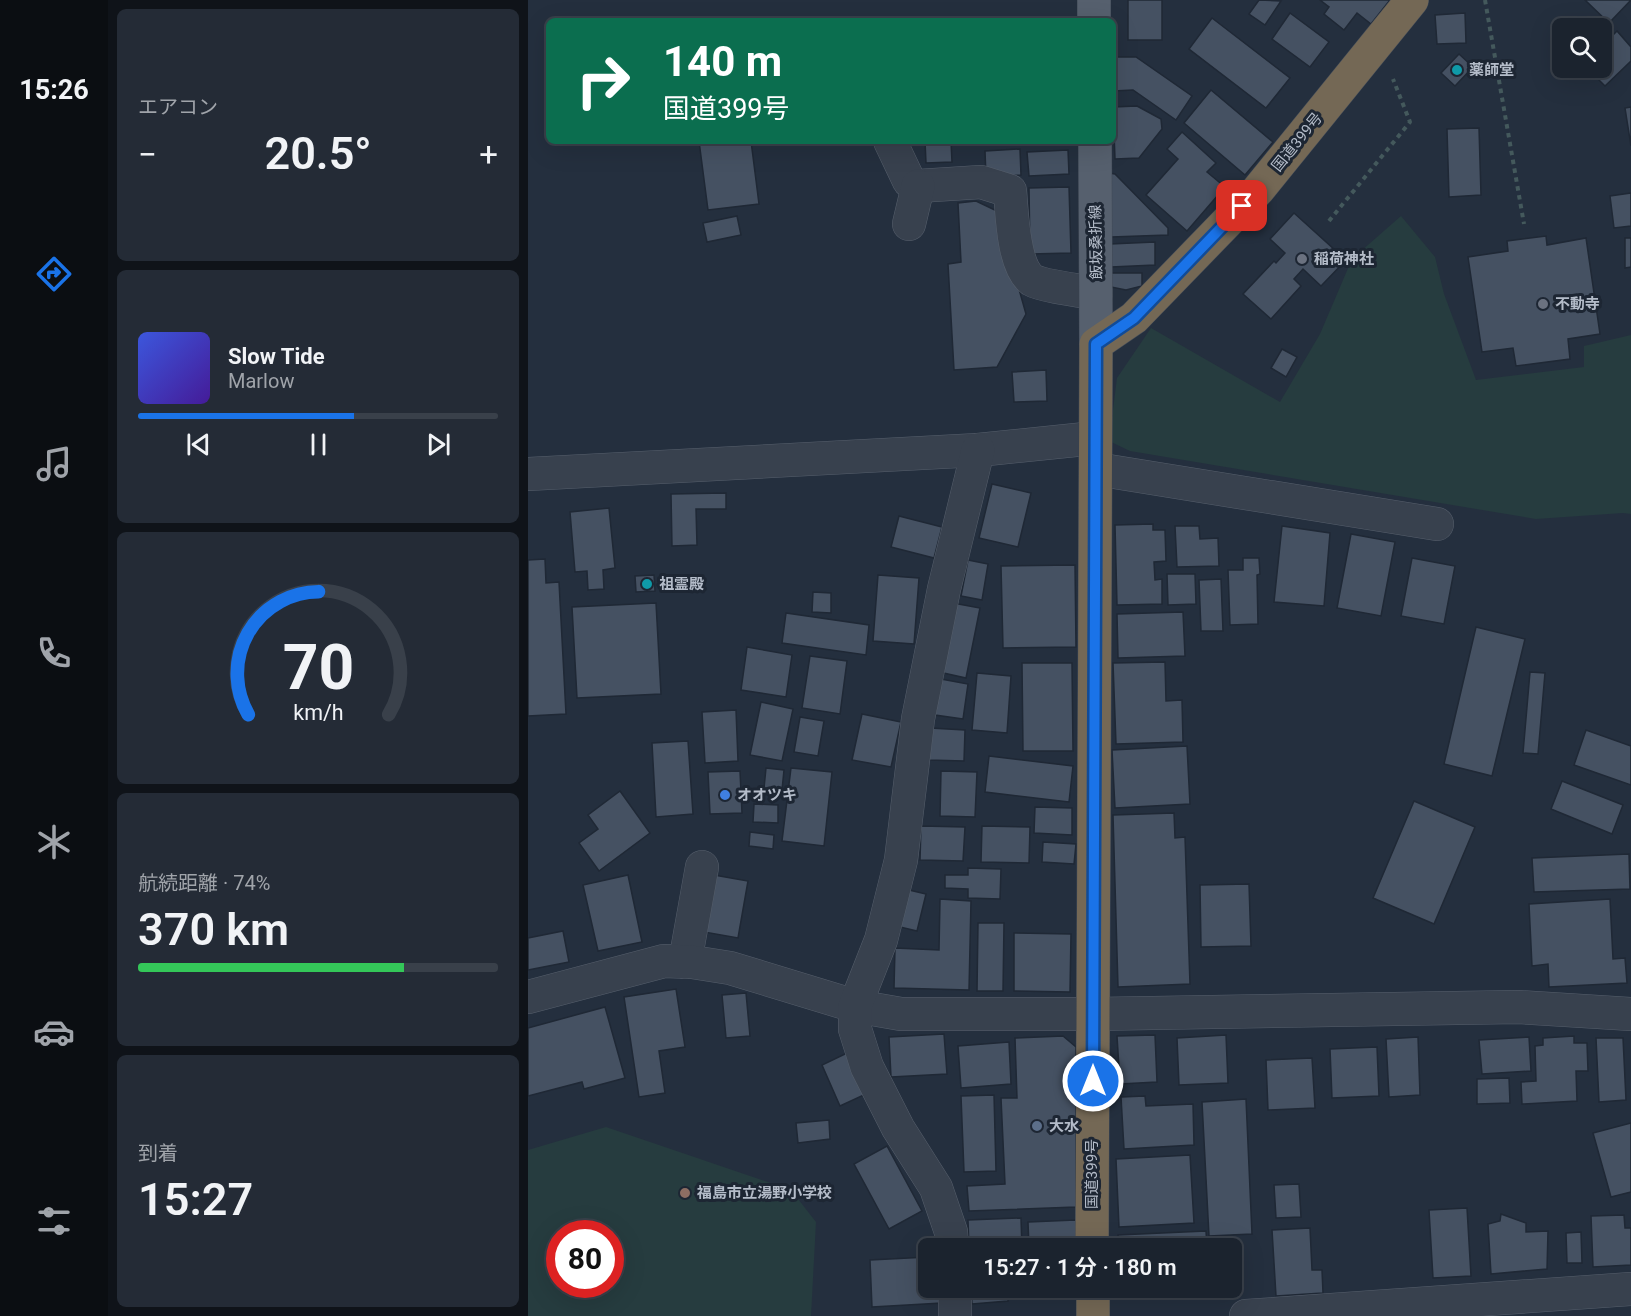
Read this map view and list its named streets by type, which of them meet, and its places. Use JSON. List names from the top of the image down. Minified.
{"streets":{"highway":["国道399号"],"main road":["飯坂桑折線"]},"crossings":[["国道399号","飯坂桑折線"]],"places":["薬師堂","稲荷神社","不動寺","祖霊殿","オオツキ","大水","福島市立湯野小学校"],"page":{"tabs":"15:26","tile":["エアコン",["航続距離 · 74%","370 km"],["到着","15:27"]],"turn":["140 m","国道399号"],"heat":["−","20.5°","+"],"song":["Slow Tide","Marlow"],"limit":"80","trip":"15:27 · 1 分 · 180 m","gauge":["70","km/h"]}}
